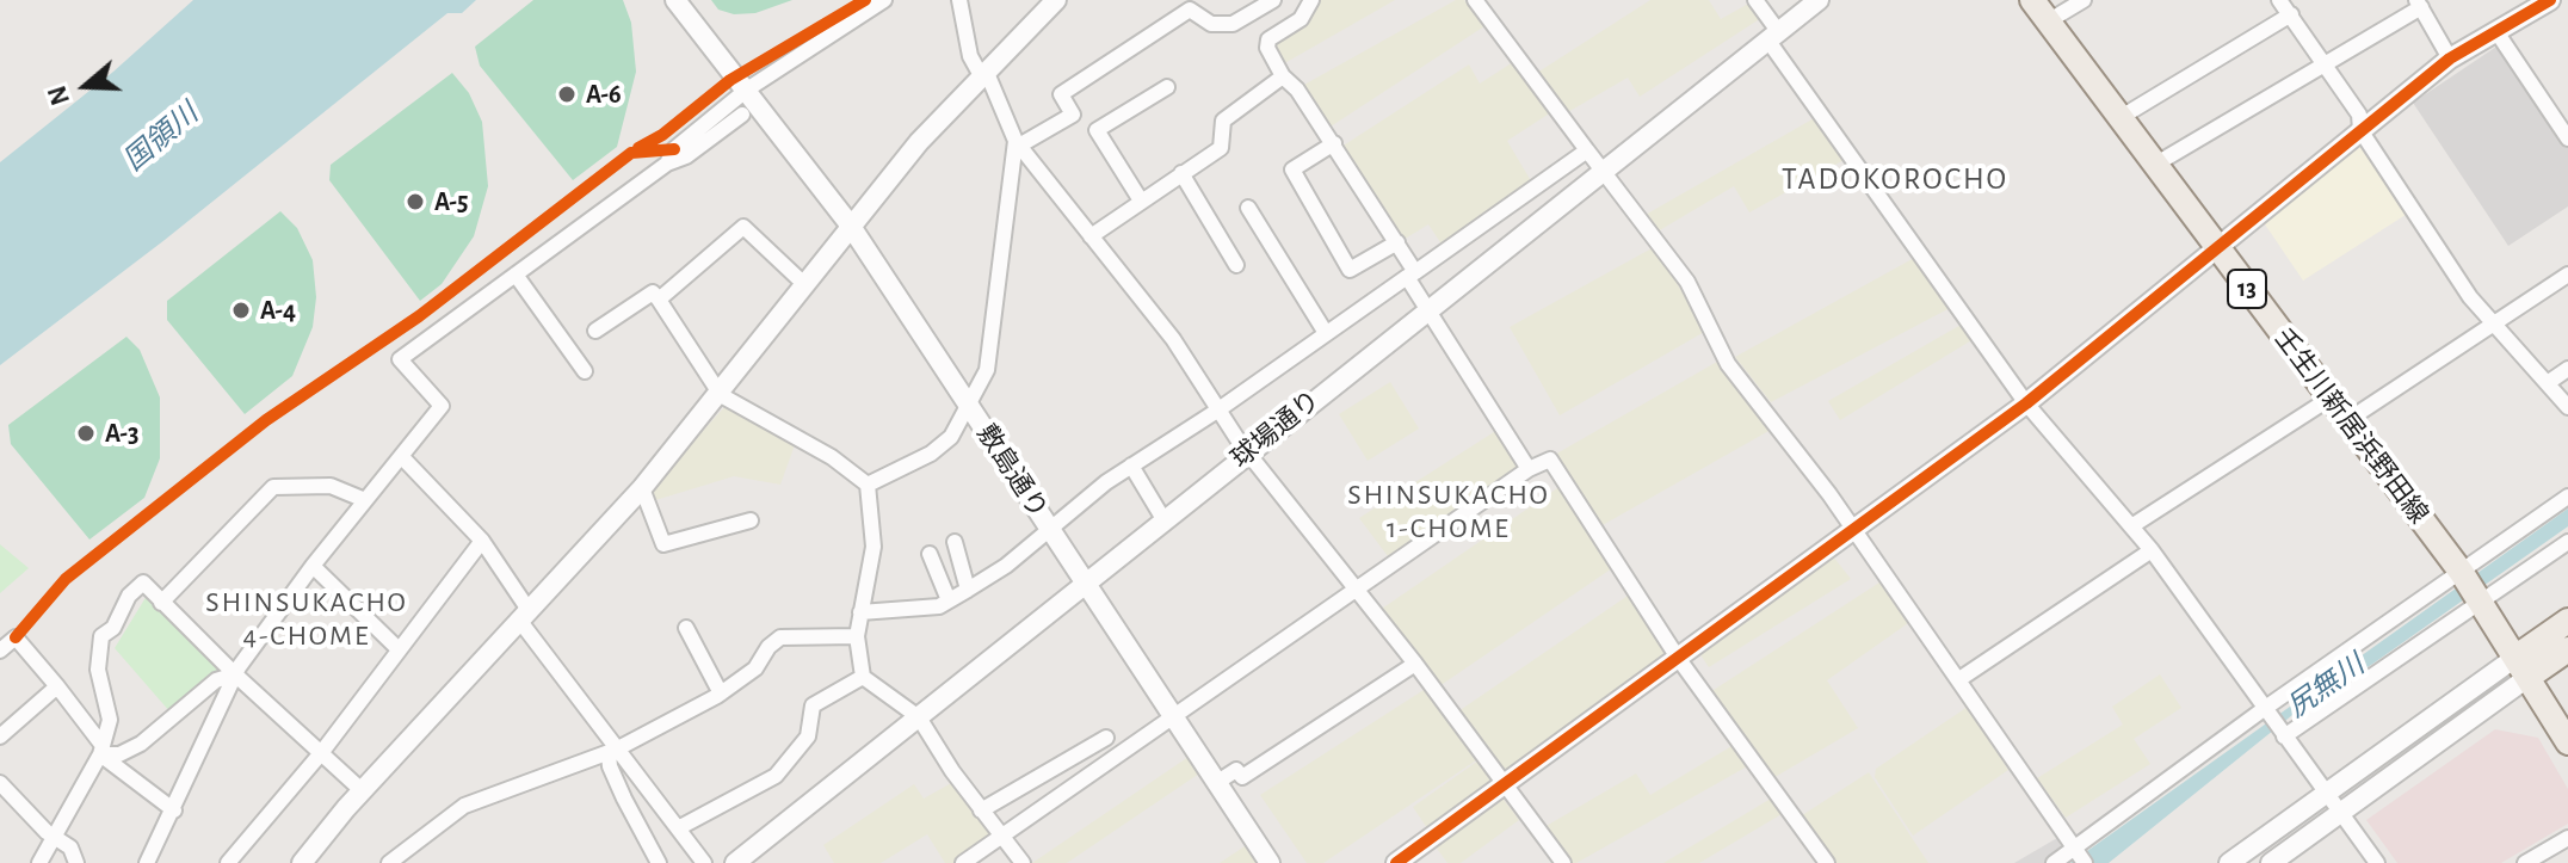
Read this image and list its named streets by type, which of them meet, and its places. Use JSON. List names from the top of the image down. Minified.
{"streets":{"main road":["13","壬生川新居浜野田線"],"street":["球場通り","敷島通り"]},"crossings":[["13","壬生川新居浜野田線"],["球場通り","敷島通り"]],"districts":["TADOKOROCHO","SHINSUKACHO 1-CHOME","SHINSUKACHO 4-CHOME"],"water":["国領川","尻無川"],"places":["A-6","A-5","A-4","A-3"],"north":"left"}
